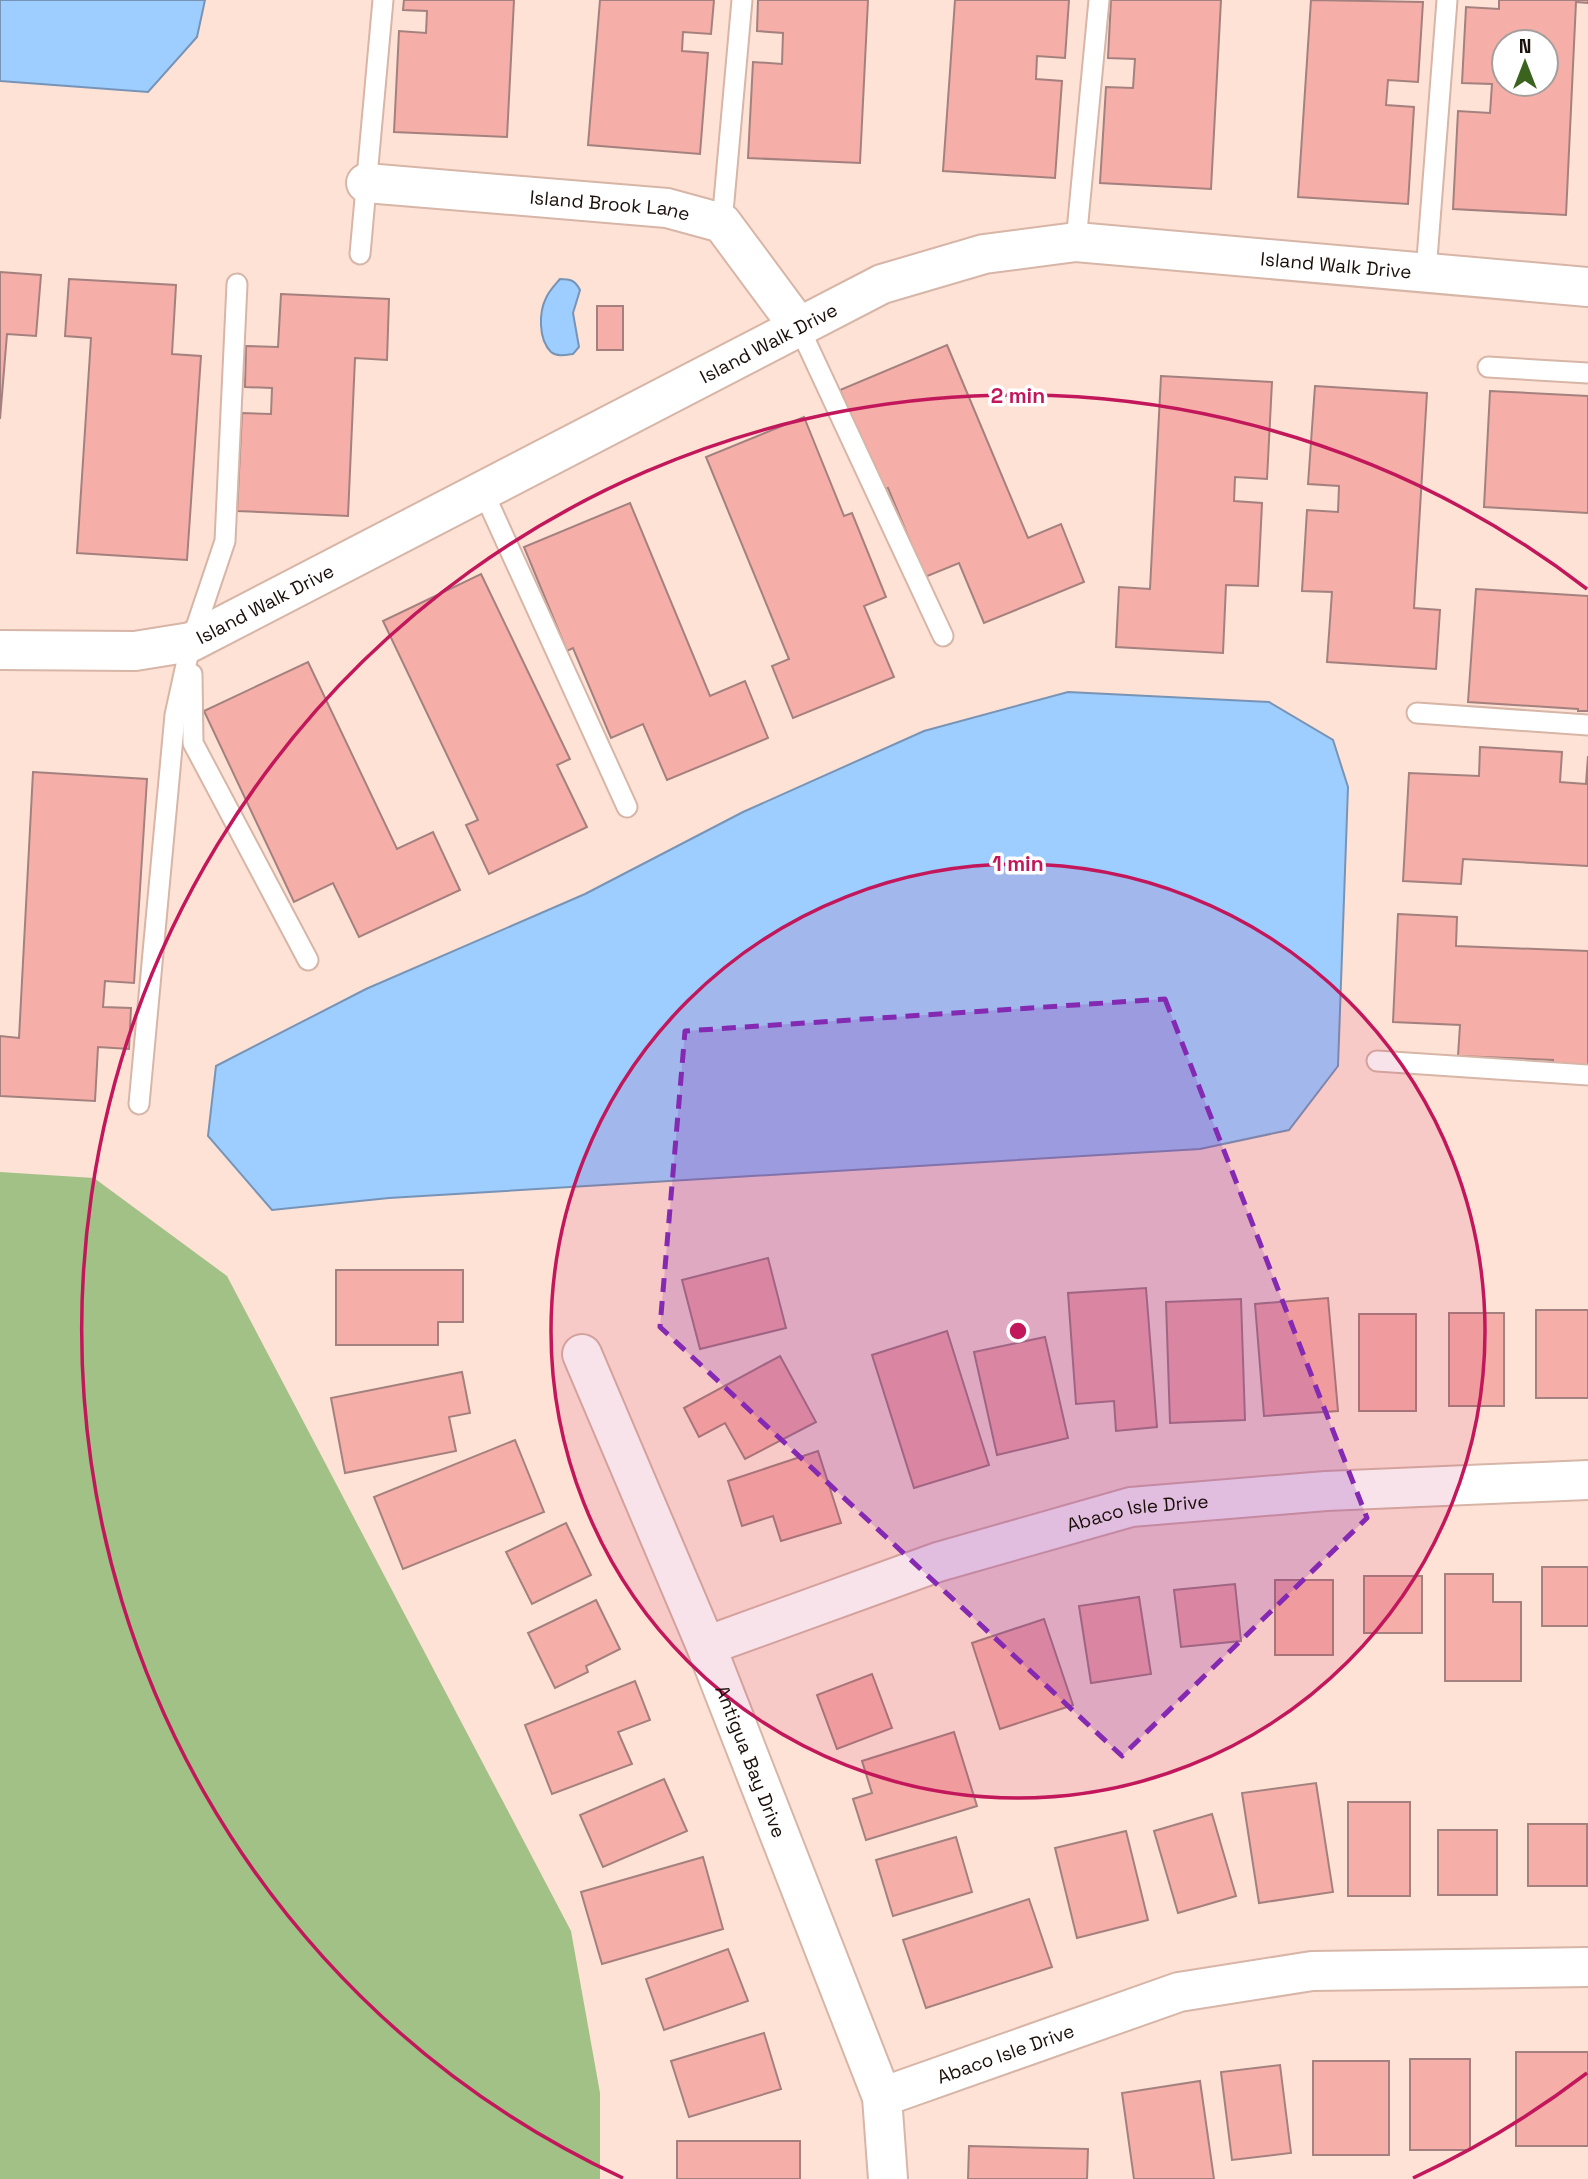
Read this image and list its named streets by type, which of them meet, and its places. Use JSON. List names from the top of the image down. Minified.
{"streets":{"street":["Island Brook Lane","Island Walk Drive","Abaco Isle Drive","Antigua Bay Drive"]},"crossings":[["Abaco Isle Drive","Antigua Bay Drive"]],"north":"top","rings":["2 min","1 min"]}
